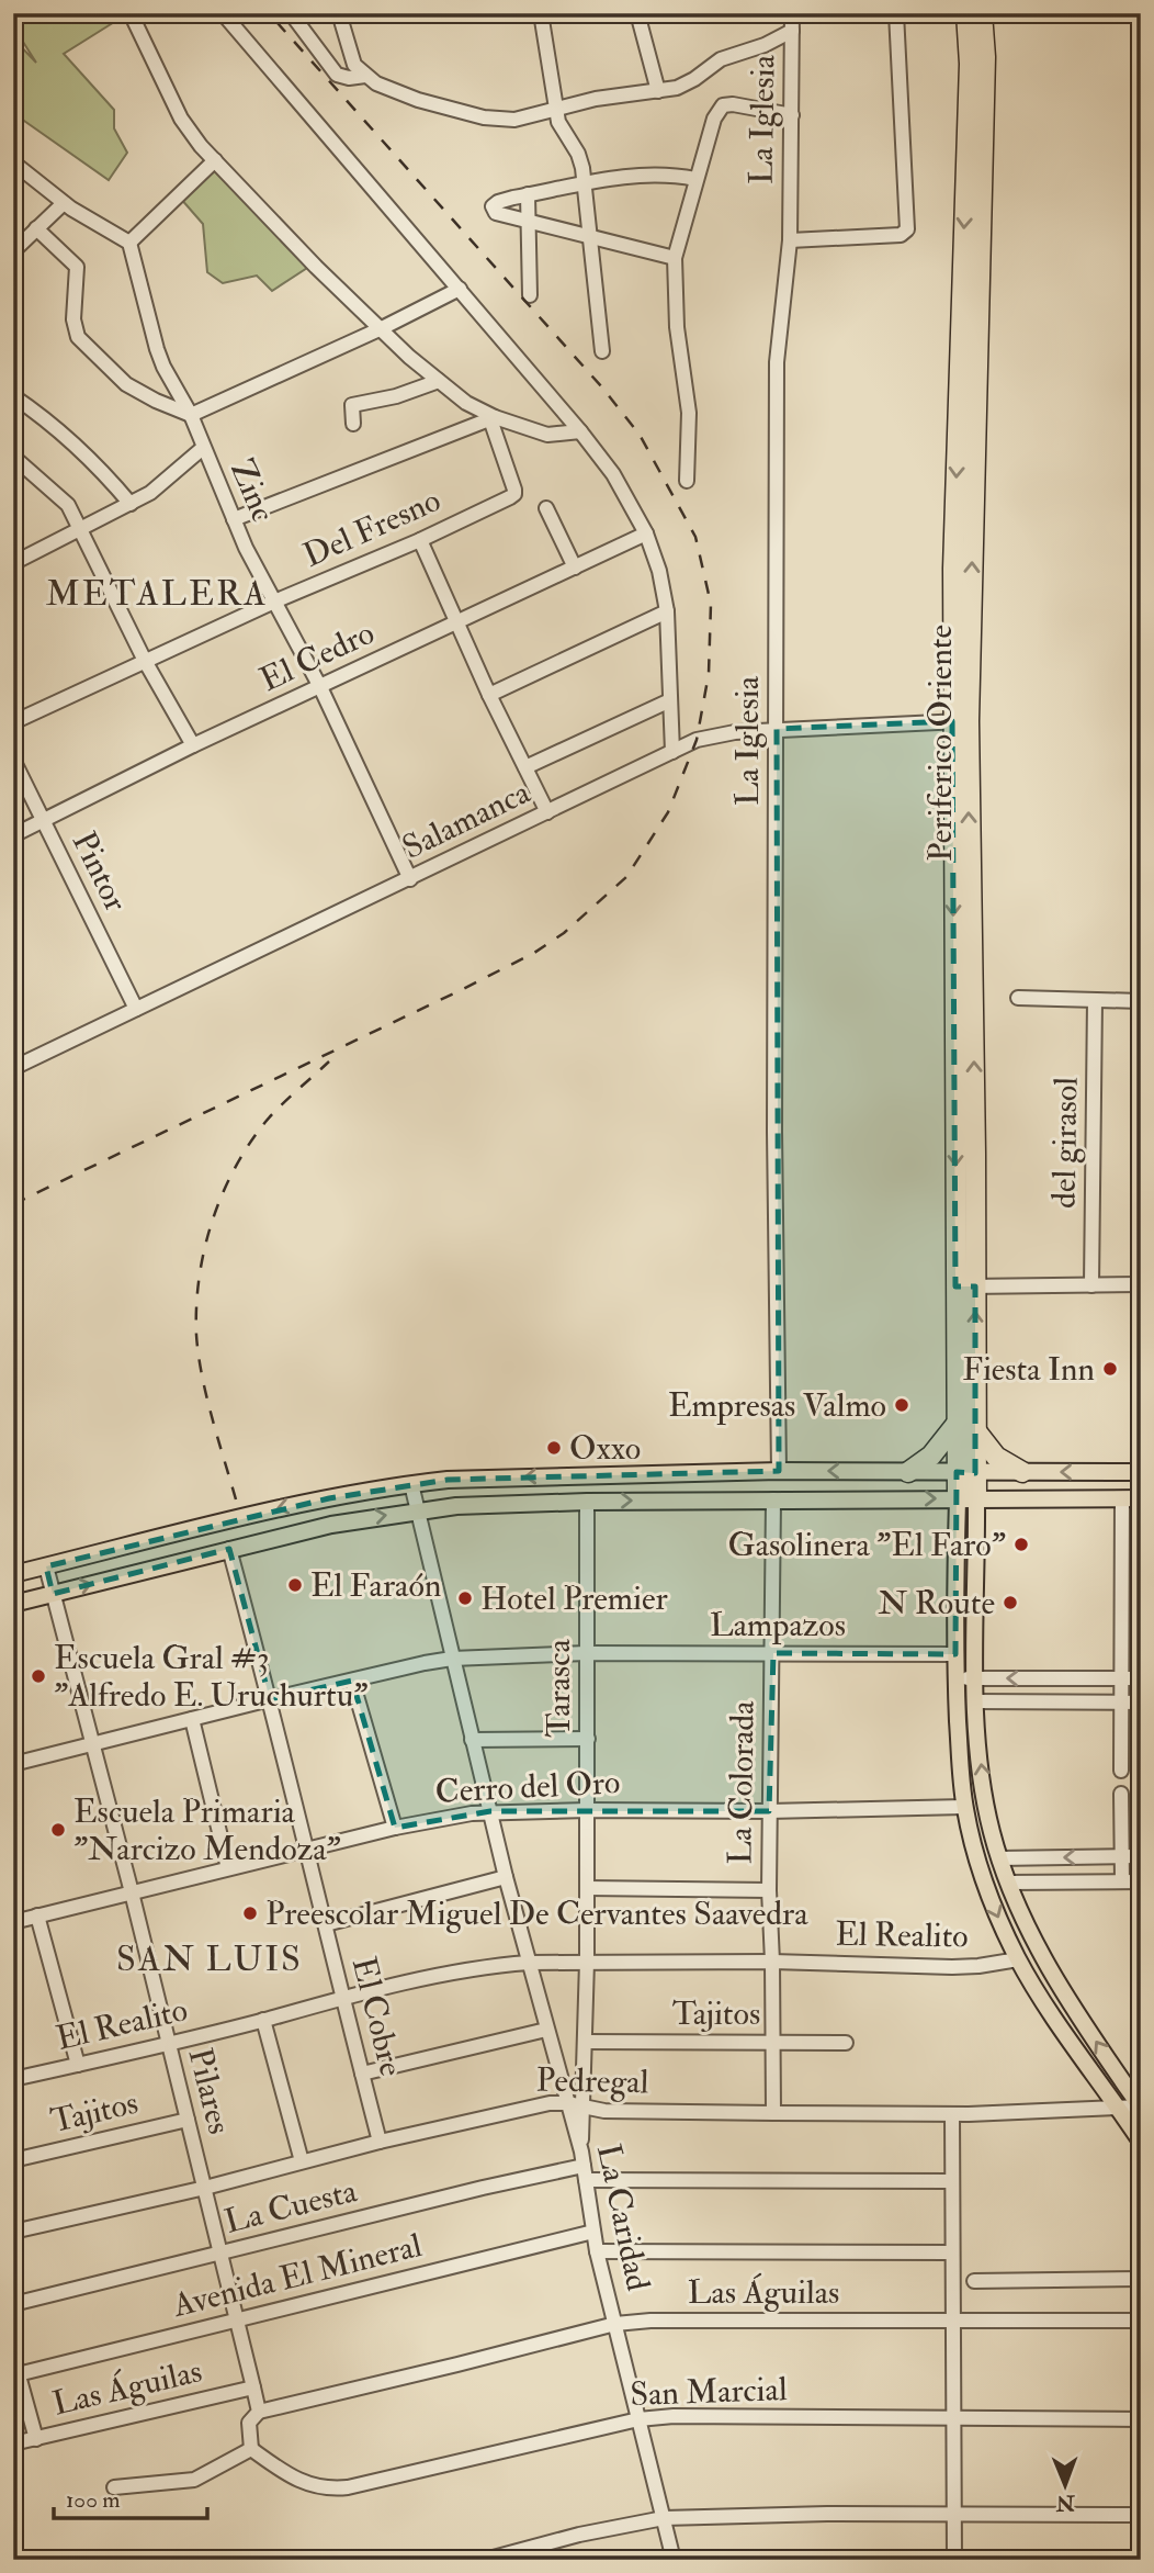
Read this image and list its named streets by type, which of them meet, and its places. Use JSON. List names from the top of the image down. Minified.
{"streets":{"highway":["Periferico Oriente"],"street":["La Iglesia","Zinc","Del Fresno","El Cedro","Salamanca","Pintor","del girasol","Lampazos","Tarasca","La Colorada","Cerro del Oro","El Realito","Tajitos","El Cobre","Pedregal","Pilares","La Cuesta","La Caridad","Avenida El Mineral","Las Águilas","San Marcial"]},"crossings":[["La Iglesia","Salamanca"],["Zinc","Del Fresno"],["Zinc","El Cedro"],["Zinc","Salamanca"],["El Cedro","Pintor"],["Periferico Oriente","Salamanca"],["Salamanca","Pintor"],["Lampazos","Tarasca"],["Lampazos","La Colorada"],["Lampazos","El Cobre"],["Lampazos","Pilares"],["Lampazos","La Caridad"],["Tarasca","Cerro del Oro"],["Tarasca","El Realito"],["Tarasca","Tajitos"],["Tarasca","Pedregal"],["Tarasca","La Cuesta"],["Tarasca","La Caridad"],["La Colorada","Cerro del Oro"],["La Colorada","El Realito"],["La Colorada","Tajitos"],["La Colorada","Pedregal"],["Cerro del Oro","El Cobre"],["Cerro del Oro","Pilares"],["Cerro del Oro","La Caridad"],["El Realito","El Cobre"],["El Realito","Pilares"],["El Realito","La Caridad"],["Tajitos","Pilares"],["El Cobre","Pedregal"],["Pedregal","Pilares"],["Pedregal","La Caridad"],["Pilares","La Cuesta"],["Pilares","Avenida El Mineral"],["Pilares","Las Águilas"],["Pilares","San Marcial"],["La Cuesta","La Caridad"],["La Caridad","Avenida El Mineral"],["La Caridad","Las Águilas"],["La Caridad","San Marcial"]],"districts":["METALERA","SAN LUIS"],"places":["Fiesta Inn","Empresas Valmo","Oxxo","Gasolinera \"El Faro\"","El Faraón","Hotel Premier","N Route","Escuela Gral #3 \"Alfredo E. Uruchurtu\"","Escuela Primaria \"Narcizo Mendoza\"","Preescolar Miguel De Cervantes Saavedra"],"scale_bar":"100 m","north":"bottom"}
